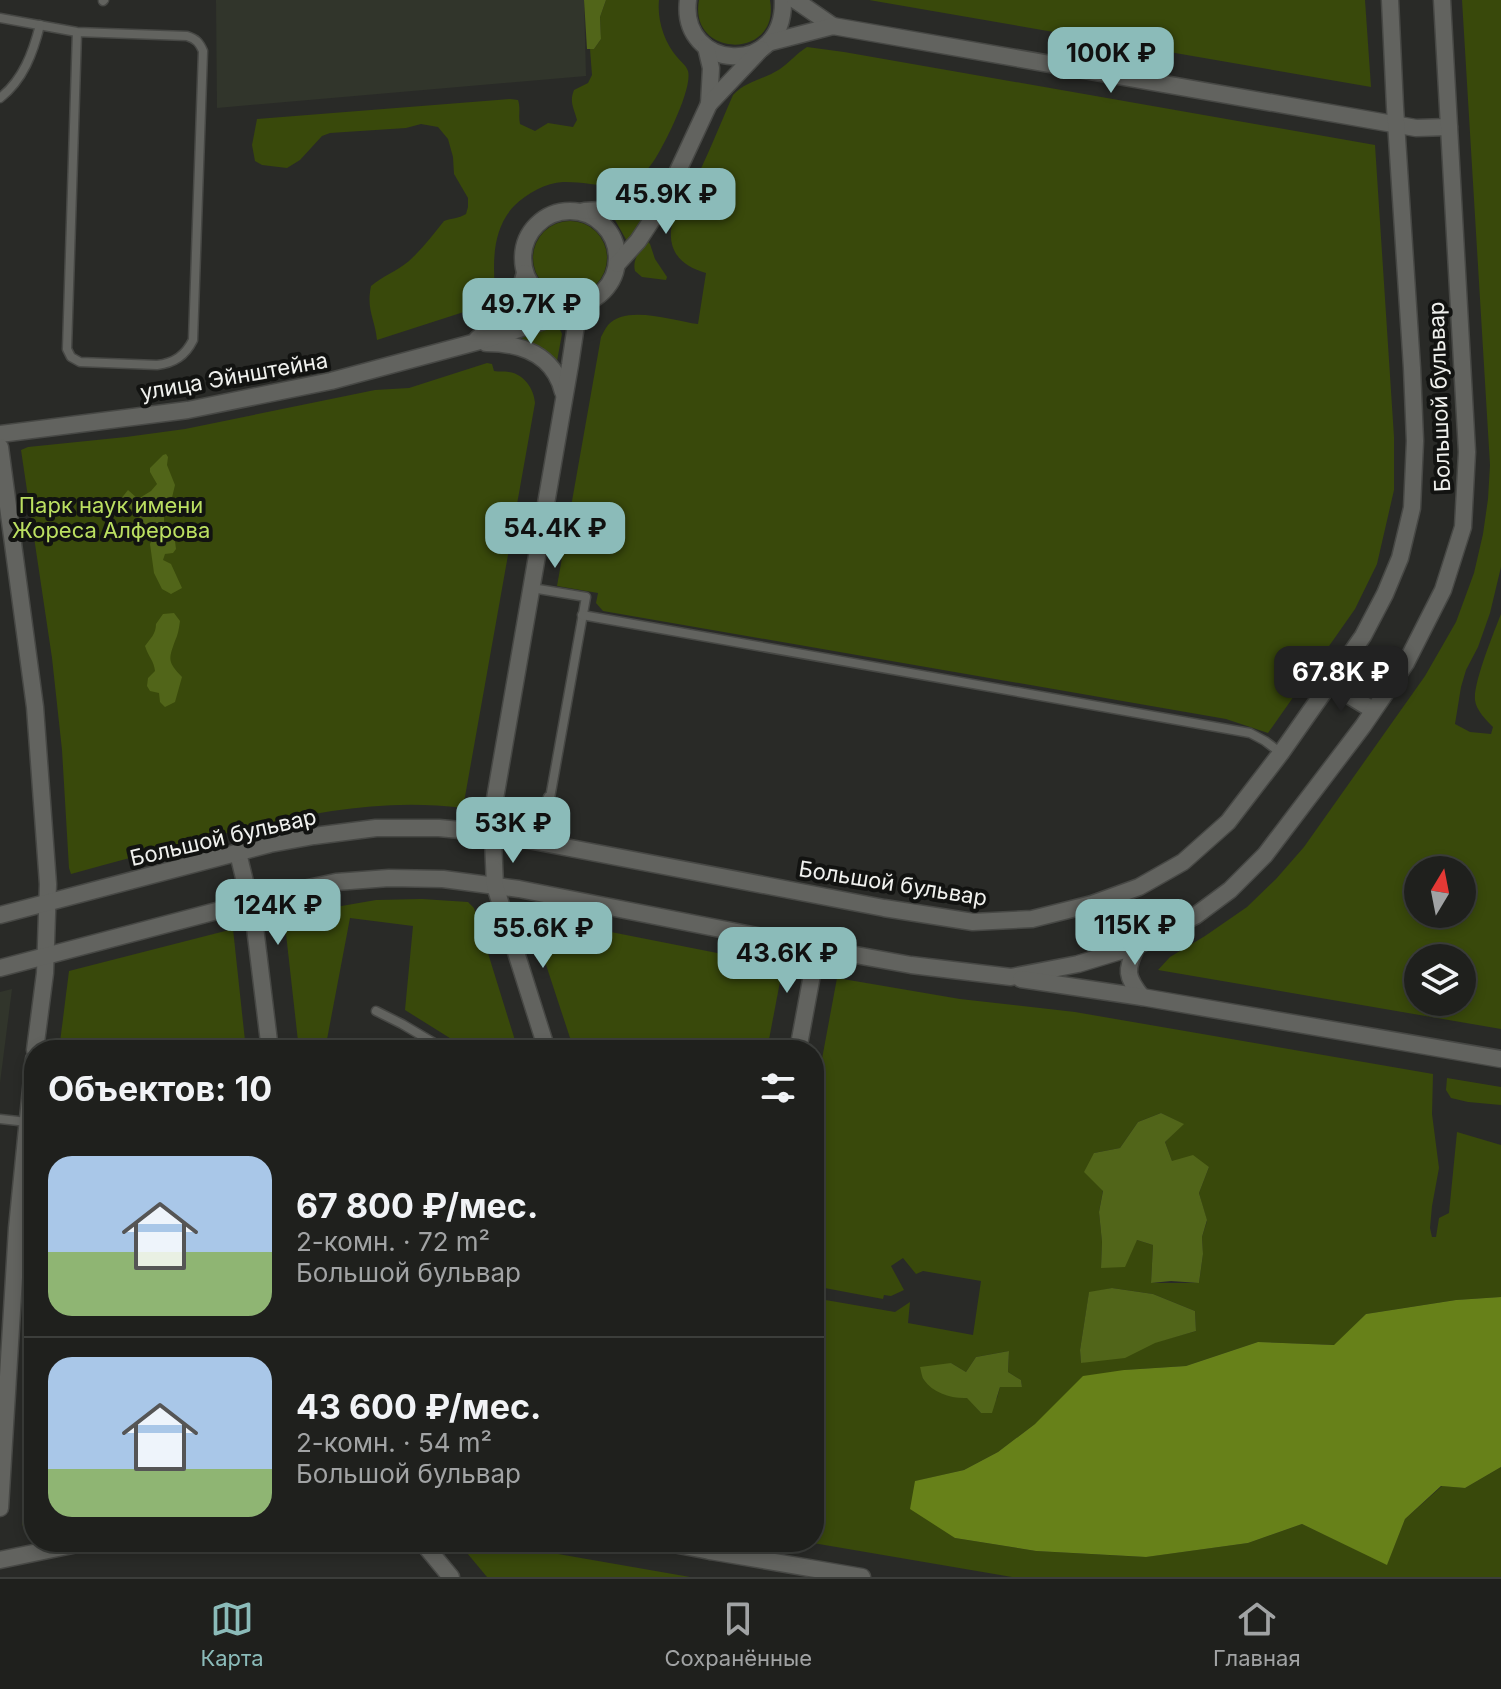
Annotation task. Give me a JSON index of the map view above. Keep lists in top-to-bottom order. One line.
{"streets":{"street":["улица Эйнштейна","Большой бульвар"]},"parks":["Парк наук имени Жореса Алферова"],"north":"top","page":{"price":["100K ₽","45.9K ₽","49.7K ₽","54.4K ₽","67.8K ₽","53K ₽","124K ₽","115K ₽","55.6K ₽","43.6K ₽"],"heading":"Объектов: 10","list":[{"name":"67 800 ₽/мес.","note":"2-комн. · 72 m² · Большой бульвар"},{"name":"43 600 ₽/мес.","note":"2-комн. · 54 m² · Большой бульвар"}],"tabs":["Карта","Сохранённые","Главная"]}}
